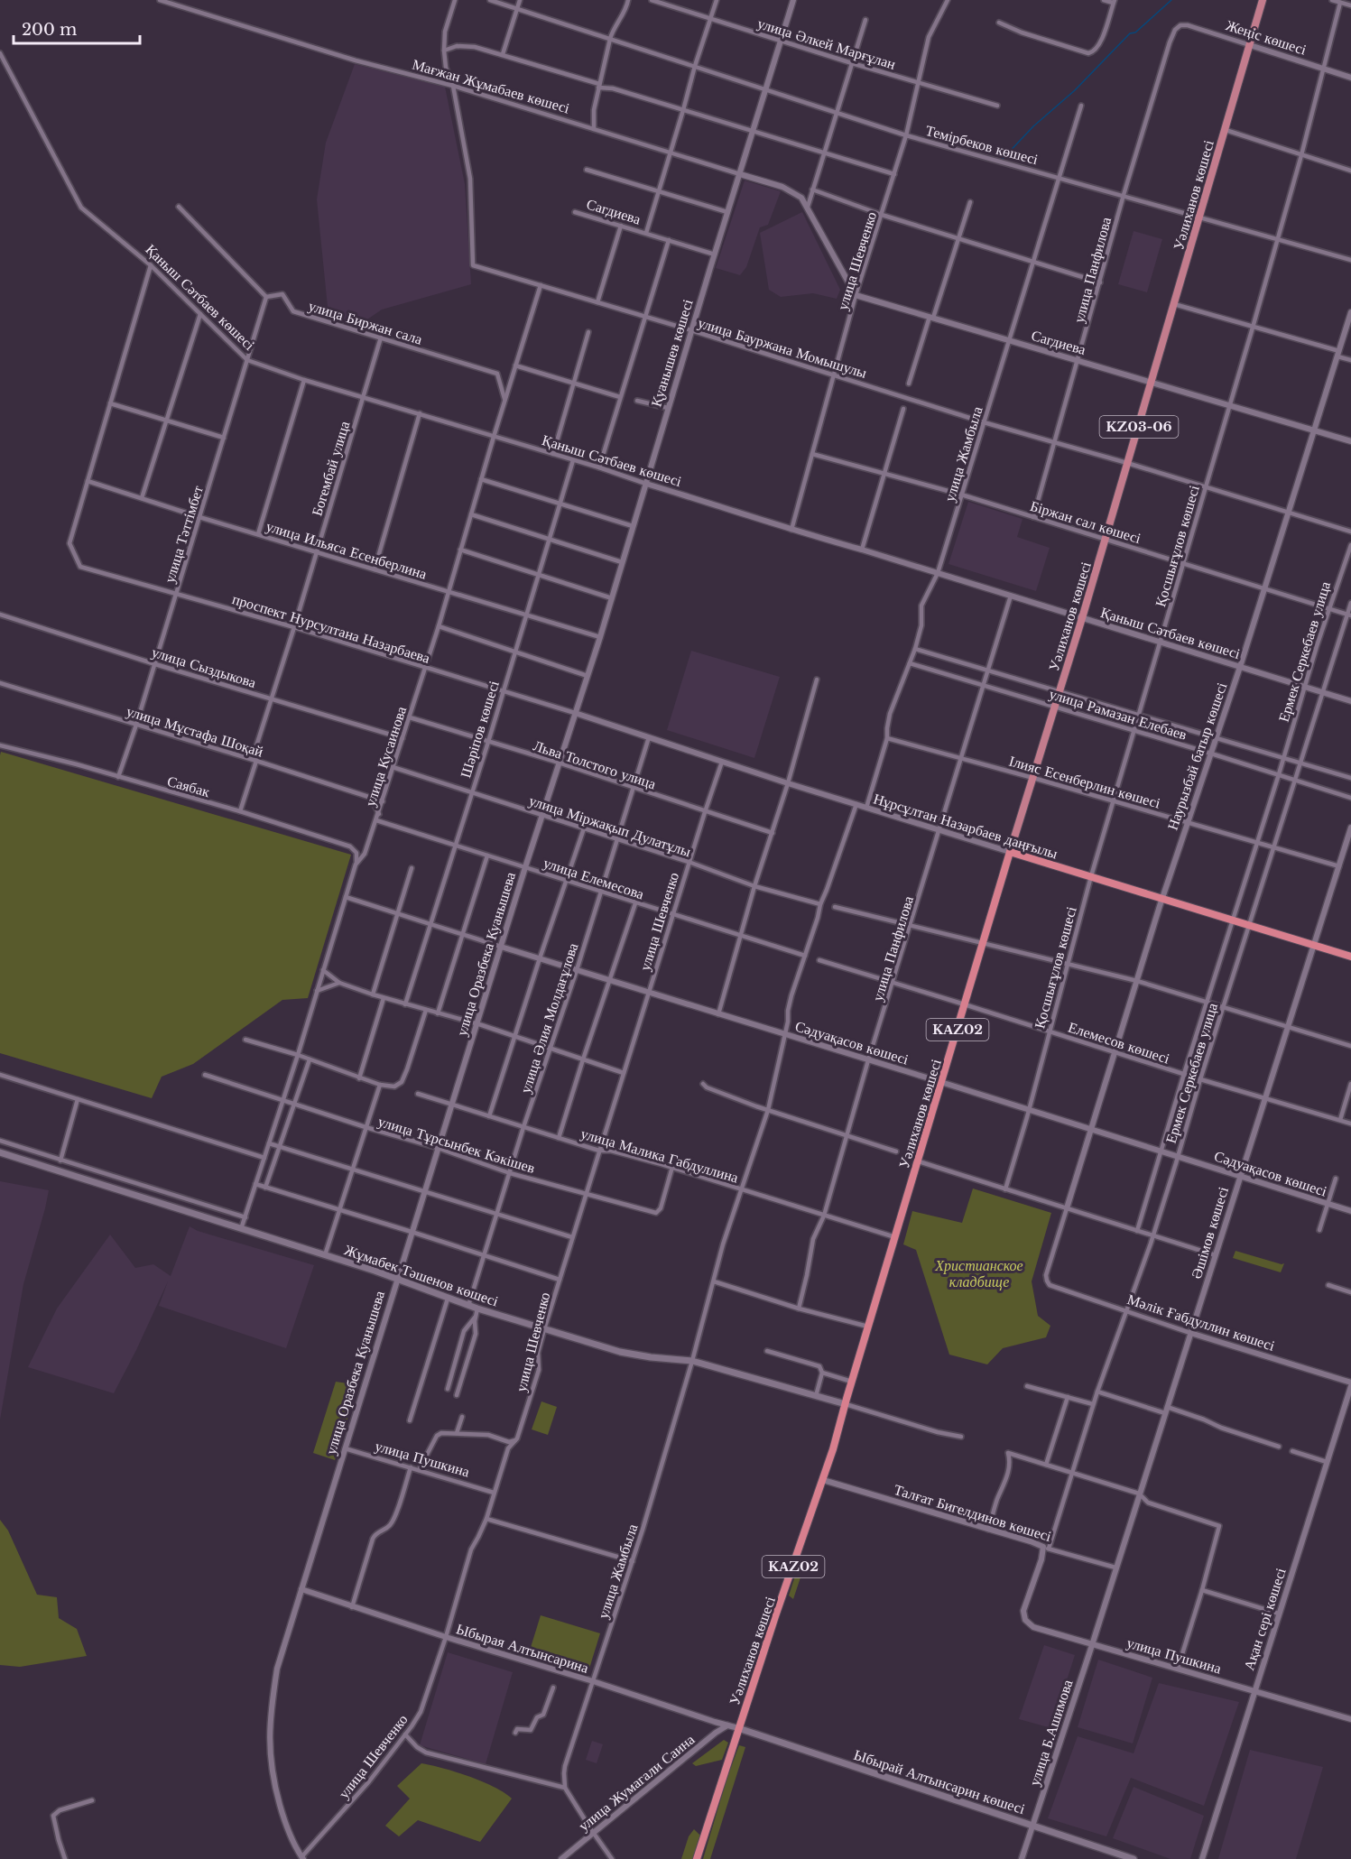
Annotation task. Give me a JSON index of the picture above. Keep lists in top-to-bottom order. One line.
{"streets":{"highway":["Уәлиханов көшесі","Нұрсұлтан Назарбаев даңғылы","KАZ02"],"main road":["KZ03-06","Жұмабек Тәшенов көшесі","Ыбырай Алтынсарин көшесі"],"street":["Жеңіс көшесі","улица Әлкей Марғұлан","Мағжан Жұмабаев көшесі","Темірбеков көшесі","Сагдиева","улица Шевченко","улица Панфилова","Қаныш Сәтбаев көшесі","улица Биржан сала","улица Бауржана Момышулы","Қуанышев көшесі","улица Жамбыла","Богембай улица","Біржан сал көшесі","улица Тәттімбет","Қосшығұлов көшесі","улица Ильяса Есенберлина","проспект Нурсултана Назарбаева","Ермек Серкебаев улица","улица Сыздыкова","улица Рамазан Елебаев","Шәріпов көшесі","улица Мұстафа Шоқай","улица Кусаинова","Наурызбай батыр көшесі","Льва Толстого улица","Ілияс Есенберлин көшесі","Саябак","улица Міржақып Дулатұлы","улица Елемесова","улица Оразбека Куанышева","улица Әлия Молдағұлова","Сәдуақасов көшесі","Елемесов көшесі","улица Тұрсынбек Кәкішев","улица Малика Габдуллина","Әшімов көшесі","Мәлік Ғабдуллин көшесі","улица Пушкина","Талғат Бигелдинов көшесі","Ақан сері көшесі","Ыбырая Алтынсарина","улица Б.Ашимова","улица Жумагали Саина"]},"crossings":[["Жеңіс көшесі","Уәлиханов көшесі"],["Жеңіс көшесі","улица Панфилова"],["Жеңіс көшесі","Қосшығұлов көшесі"],["улица Әлкей Марғұлан","улица Шевченко"],["улица Әлкей Марғұлан","Қуанышев көшесі"],["Мағжан Жұмабаев көшесі","улица Бауржана Момышулы"],["Мағжан Жұмабаев көшесі","Қуанышев көшесі"],["Темірбеков көшесі","Уәлиханов көшесі"],["Темірбеков көшесі","улица Шевченко"],["Темірбеков көшесі","улица Панфилова"],["Темірбеков көшесі","Қуанышев көшесі"],["Темірбеков көшесі","улица Жамбыла"],["Темірбеков көшесі","Қосшығұлов көшесі"],["Уәлиханов көшесі","Сагдиева"],["Уәлиханов көшесі","Қаныш Сәтбаев көшесі"],["Уәлиханов көшесі","улица Бауржана Момышулы"],["Уәлиханов көшесі","Біржан сал көшесі"],["Уәлиханов көшесі","улица Рамазан Елебаев"],["Уәлиханов көшесі","Ілияс Есенберлин көшесі"],["Уәлиханов көшесі","Нұрсұлтан Назарбаев даңғылы"],["Уәлиханов көшесі","KАZ02"],["Уәлиханов көшесі","Сәдуақасов көшесі"],["Уәлиханов көшесі","Елемесов көшесі"],["Уәлиханов көшесі","улица Малика Габдуллина"],["Уәлиханов көшесі","Жұмабек Тәшенов көшесі"],["Уәлиханов көшесі","Талғат Бигелдинов көшесі"],["Уәлиханов көшесі","Ыбырая Алтынсарина"],["Уәлиханов көшесі","Ыбырай Алтынсарин көшесі"],["Сагдиева","улица Шевченко"],["Сагдиева","улица Панфилова"],["Сагдиева","Қуанышев көшесі"],["Сагдиева","улица Жамбыла"],["Сагдиева","Қосшығұлов көшесі"],["Сагдиева","Наурызбай батыр көшесі"],["улица Шевченко","Қаныш Сәтбаев көшесі"],["улица Шевченко","улица Бауржана Момышулы"],["улица Шевченко","Біржан сал көшесі"],["улица Шевченко","Льва Толстого улица"],["улица Шевченко","улица Міржақып Дулатұлы"],["улица Шевченко","Нұрсұлтан Назарбаев даңғылы"],["улица Шевченко","улица Елемесова"],["улица Шевченко","улица Оразбека Куанышева"],["улица Шевченко","Сәдуақасов көшесі"],["улица Шевченко","улица Тұрсынбек Кәкішев"],["улица Шевченко","улица Малика Габдуллина"],["улица Шевченко","Жұмабек Тәшенов көшесі"],["улица Шевченко","улица Пушкина"],["улица Шевченко","Ыбырая Алтынсарина"],["улица Панфилова","Қаныш Сәтбаев көшесі"],["улица Панфилова","улица Бауржана Момышулы"],["улица Панфилова","Біржан сал көшесі"],["улица Панфилова","улица Рамазан Елебаев"],["улица Панфилова","Ілияс Есенберлин көшесі"],["улица Панфилова","Нұрсұлтан Назарбаев даңғылы"],["улица Панфилова","Сәдуақасов көшесі"],["улица Панфилова","Елемесов көшесі"],["улица Панфилова","улица Малика Габдуллина"],["Қаныш Сәтбаев көшесі","Қуанышев көшесі"],["Қаныш Сәтбаев көшесі","улица Жамбыла"],["Қаныш Сәтбаев көшесі","Богембай улица"],["Қаныш Сәтбаев көшесі","улица Тәттімбет"],["Қаныш Сәтбаев көшесі","Қосшығұлов көшесі"],["Қаныш Сәтбаев көшесі","Ермек Серкебаев улица"],["Қаныш Сәтбаев көшесі","Шәріпов көшесі"],["Қаныш Сәтбаев көшесі","улица Кусаинова"],["Қаныш Сәтбаев көшесі","Наурызбай батыр көшесі"],["улица Биржан сала","Богембай улица"],["улица Биржан сала","улица Тәттімбет"],["улица Биржан сала","улица Кусаинова"],["улица Бауржана Момышулы","Қуанышев көшесі"],["улица Бауржана Момышулы","улица Жамбыла"],["улица Бауржана Момышулы","Қосшығұлов көшесі"],["улица Бауржана Момышулы","улица Кусаинова"],["улица Бауржана Момышулы","Наурызбай батыр көшесі"],["Қуанышев көшесі","улица Ильяса Есенберлина"],["Қуанышев көшесі","проспект Нурсултана Назарбаева"],["Қуанышев көшесі","Нұрсұлтан Назарбаев даңғылы"],["Қуанышев көшесі","улица Оразбека Куанышева"],["улица Жамбыла","Біржан сал көшесі"],["улица Жамбыла","улица Рамазан Елебаев"],["улица Жамбыла","Ілияс Есенберлин көшесі"],["улица Жамбыла","Нұрсұлтан Назарбаев даңғылы"],["улица Жамбыла","Сәдуақасов көшесі"],["улица Жамбыла","улица Малика Габдуллина"],["улица Жамбыла","Жұмабек Тәшенов көшесі"],["улица Жамбыла","Ыбырая Алтынсарина"],["Богембай улица","улица Ильяса Есенберлина"],["Богембай улица","проспект Нурсултана Назарбаева"],["Богембай улица","улица Сыздыкова"],["Богембай улица","улица Мұстафа Шоқай"],["Богембай улица","Саябак"],["Біржан сал көшесі","Қосшығұлов көшесі"],["Біржан сал көшесі","Ермек Серкебаев улица"],["Біржан сал көшесі","Наурызбай батыр көшесі"],["улица Тәттімбет","улица Ильяса Есенберлина"],["улица Тәттімбет","проспект Нурсултана Назарбаева"],["улица Тәттімбет","улица Сыздыкова"],["улица Тәттімбет","улица Мұстафа Шоқай"],["улица Тәттімбет","Саябак"],["Қосшығұлов көшесі","улица Рамазан Елебаев"],["Қосшығұлов көшесі","Ілияс Есенберлин көшесі"],["Қосшығұлов көшесі","Нұрсұлтан Назарбаев даңғылы"],["Қосшығұлов көшесі","Сәдуақасов көшесі"],["Қосшығұлов көшесі","Елемесов көшесі"],["улица Ильяса Есенберлина","проспект Нурсултана Назарбаева"],["улица Ильяса Есенберлина","Шәріпов көшесі"],["улица Ильяса Есенберлина","улица Кусаинова"],["проспект Нурсултана Назарбаева","Шәріпов көшесі"],["проспект Нурсултана Назарбаева","улица Кусаинова"],["проспект Нурсултана Назарбаева","Нұрсұлтан Назарбаев даңғылы"],["проспект Нурсултана Назарбаева","улица Оразбека Куанышева"],["Ермек Серкебаев улица","улица Рамазан Елебаев"],["Ермек Серкебаев улица","Ілияс Есенберлин көшесі"],["Ермек Серкебаев улица","Нұрсұлтан Назарбаев даңғылы"],["Ермек Серкебаев улица","Сәдуақасов көшесі"],["Ермек Серкебаев улица","Елемесов көшесі"],["Ермек Серкебаев улица","Мәлік Ғабдуллин көшесі"],["Ермек Серкебаев улица","улица Пушкина"],["Ермек Серкебаев улица","Талғат Бигелдинов көшесі"],["улица Сыздыкова","улица Кусаинова"],["улица Рамазан Елебаев","Наурызбай батыр көшесі"],["Шәріпов көшесі","Льва Толстого улица"],["Шәріпов көшесі","улица Міржақып Дулатұлы"],["Шәріпов көшесі","улица Елемесова"],["улица Мұстафа Шоқай","улица Кусаинова"],["улица Кусаинова","Льва Толстого улица"],["улица Кусаинова","Саябак"],["улица Кусаинова","улица Міржақып Дулатұлы"],["улица Кусаинова","улица Елемесова"],["улица Кусаинова","улица Тұрсынбек Кәкішев"],["улица Кусаинова","Жұмабек Тәшенов көшесі"],["Наурызбай батыр көшесі","Ілияс Есенберлин көшесі"],["Наурызбай батыр көшесі","Нұрсұлтан Назарбаев даңғылы"],["Наурызбай батыр көшесі","Сәдуақасов көшесі"],["Наурызбай батыр көшесі","Елемесов көшесі"],["Наурызбай батыр көшесі","Мәлік Ғабдуллин көшесі"],["Льва Толстого улица","улица Оразбека Куанышева"],["Льва Толстого улица","улица Әлия Молдағұлова"],["Ілияс Есенберлин көшесі","Әшімов көшесі"],["улица Міржақып Дулатұлы","улица Оразбека Куанышева"],["улица Міржақып Дулатұлы","улица Әлия Молдағұлова"],["Нұрсұлтан Назарбаев даңғылы","улица Оразбека Куанышева"],["Нұрсұлтан Назарбаев даңғылы","улица Әлия Молдағұлова"],["Нұрсұлтан Назарбаев даңғылы","Әшімов көшесі"],["улица Елемесова","улица Оразбека Куанышева"],["улица Елемесова","улица Әлия Молдағұлова"],["улица Оразбека Куанышева","Сәдуақасов көшесі"],["улица Оразбека Куанышева","улица Тұрсынбек Кәкішев"],["улица Оразбека Куанышева","улица Малика Габдуллина"],["улица Оразбека Куанышева","Жұмабек Тәшенов көшесі"],["улица Оразбека Куанышева","улица Пушкина"],["улица Оразбека Куанышева","Ыбырая Алтынсарина"],["улица Әлия Молдағұлова","Сәдуақасов көшесі"],["улица Әлия Молдағұлова","улица Тұрсынбек Кәкішев"],["улица Әлия Молдағұлова","улица Малика Габдуллина"],["улица Әлия Молдағұлова","Жұмабек Тәшенов көшесі"],["KАZ02","улица Малика Габдуллина"],["KАZ02","Жұмабек Тәшенов көшесі"],["Сәдуақасов көшесі","Әшімов көшесі"],["Елемесов көшесі","Әшімов көшесі"],["улица Тұрсынбек Кәкішев","улица Малика Габдуллина"],["Әшімов көшесі","Мәлік Ғабдуллин көшесі"],["Әшімов көшесі","улица Пушкина"],["Әшімов көшесі","Талғат Бигелдинов көшесі"],["Әшімов көшесі","улица Б.Ашимова"],["Мәлік Ғабдуллин көшесі","Ақан сері көшесі"],["улица Пушкина","Ақан сері көшесі"],["улица Пушкина","улица Б.Ашимова"],["Ыбырая Алтынсарина","Ыбырай Алтынсарин көшесі"],["Ыбырая Алтынсарина","улица Жумагали Саина"],["улица Б.Ашимова","Ыбырай Алтынсарин көшесі"]],"parks":["Христианское кладбище"],"scale_bar":"200 m"}
